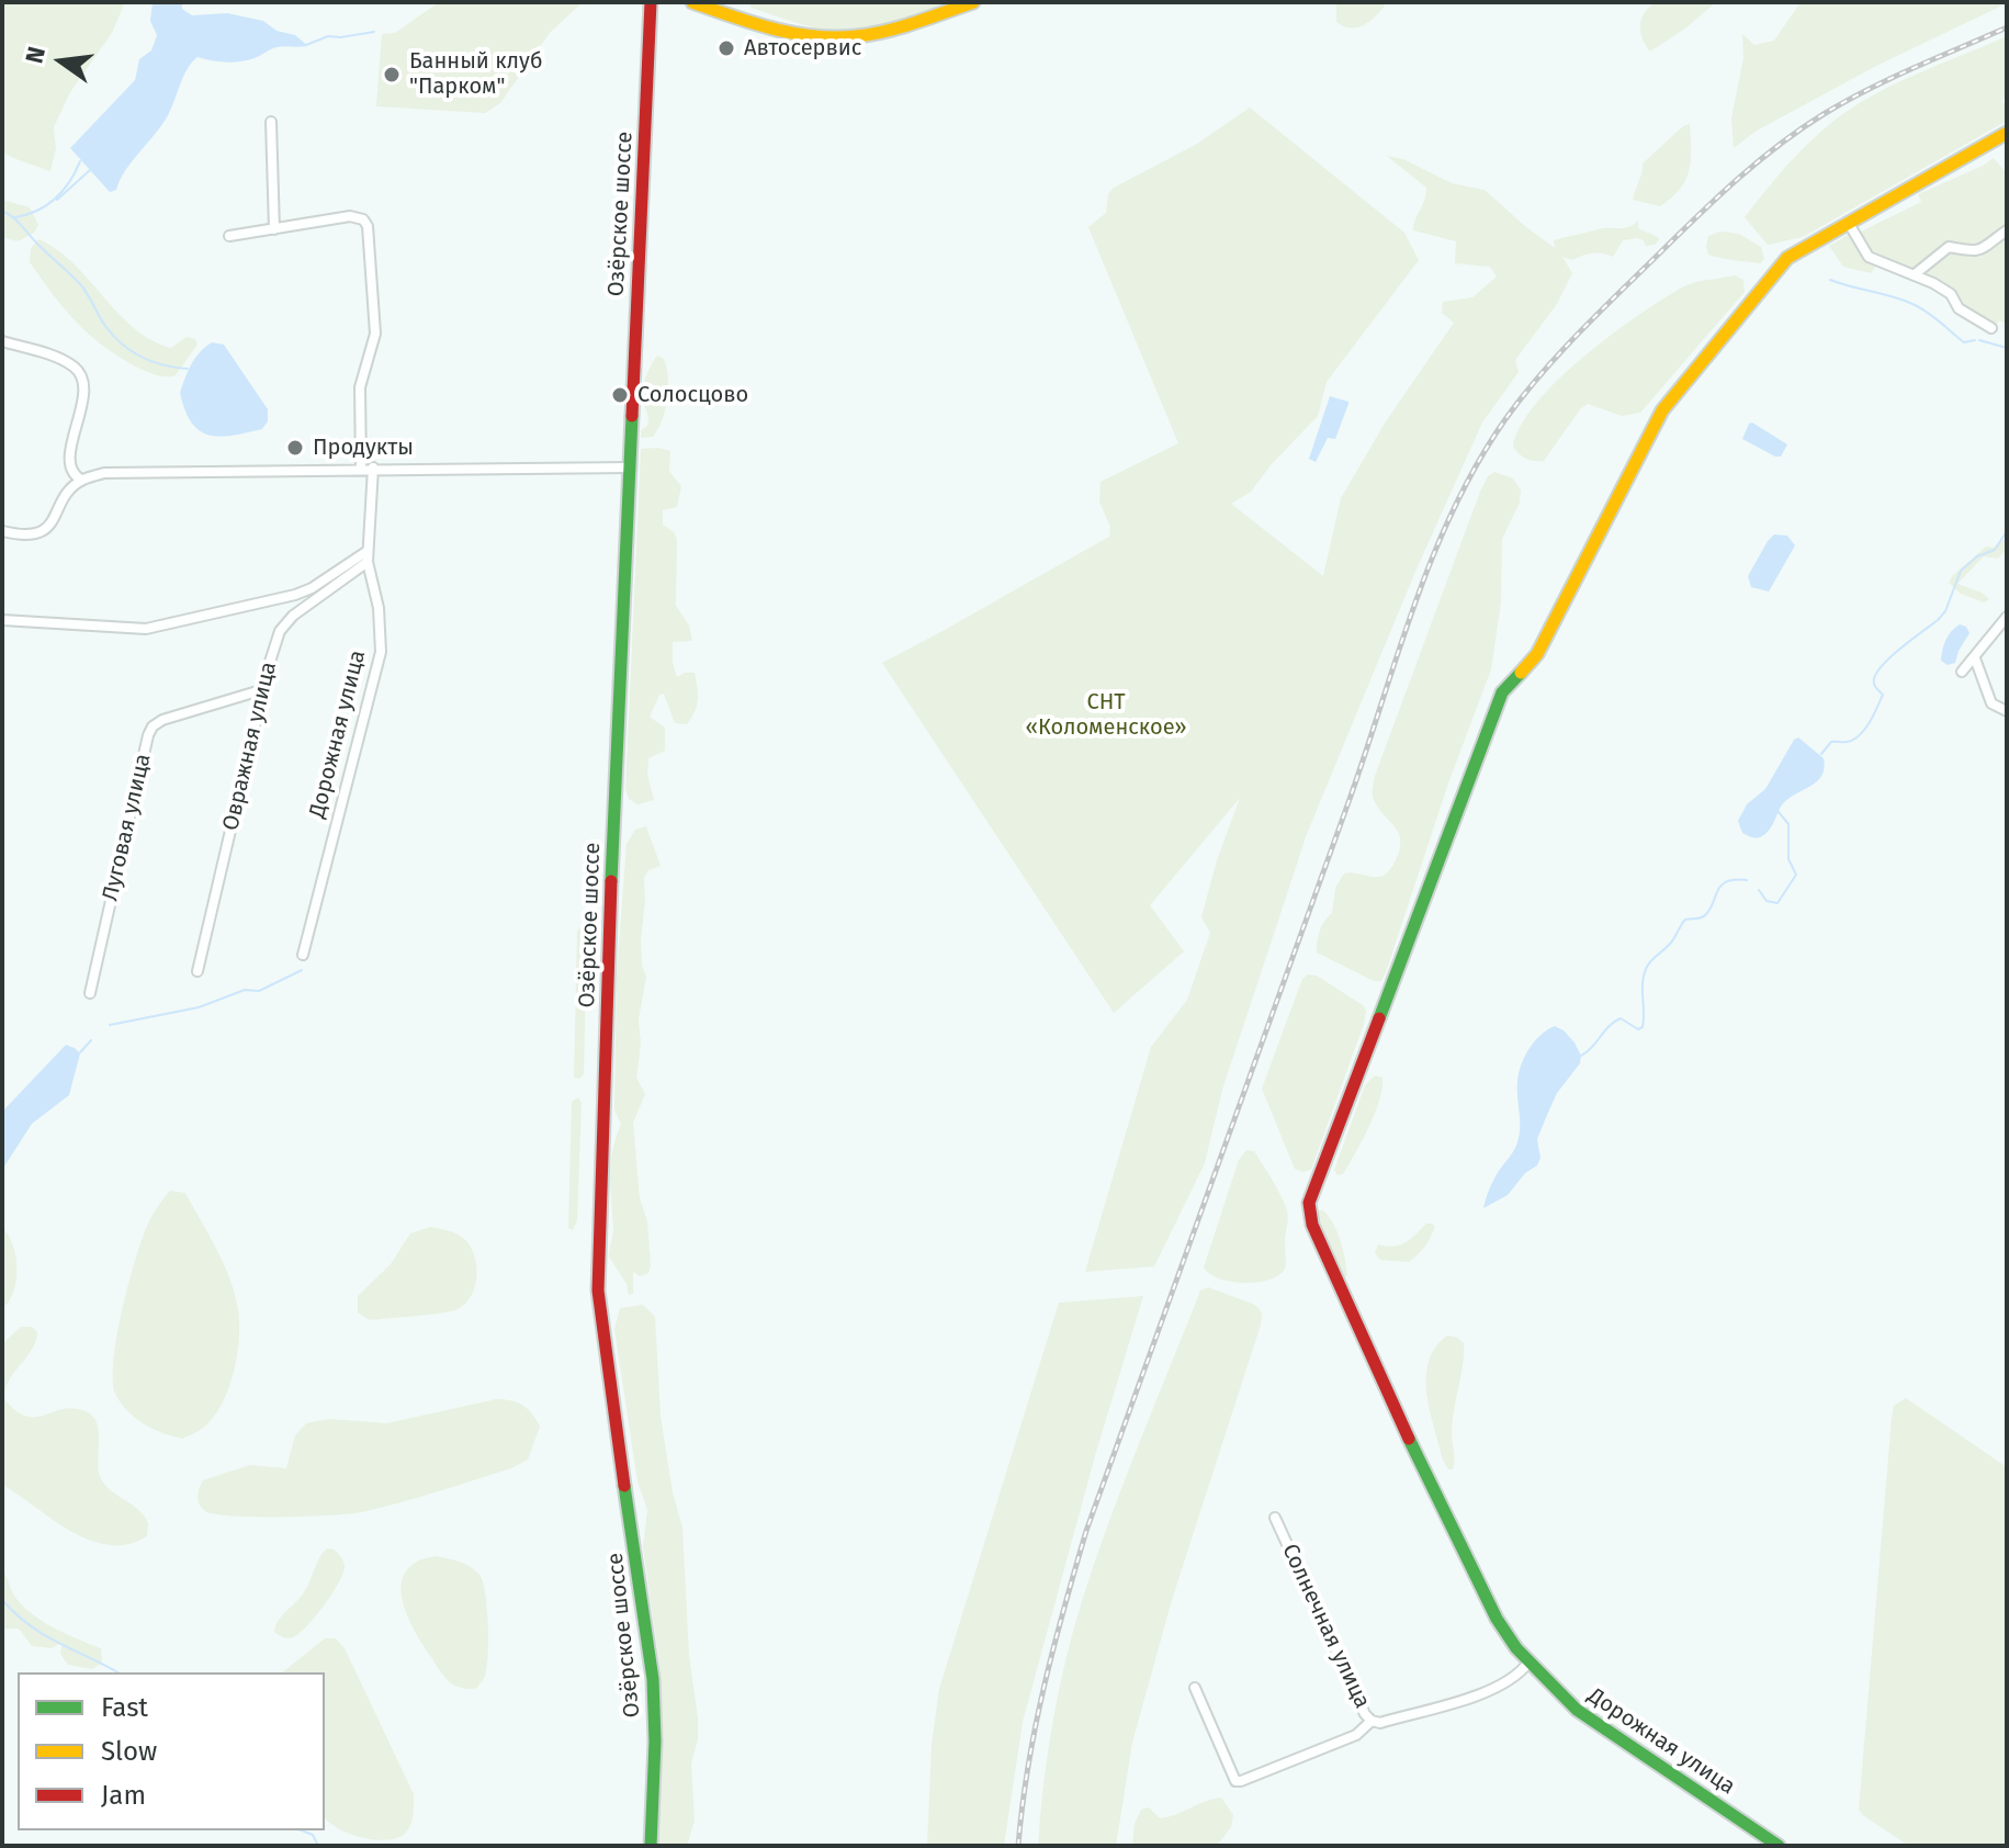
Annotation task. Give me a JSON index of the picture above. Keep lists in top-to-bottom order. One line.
{"streets":{"street":["Озёрское шоссе","Дорожная улица","Овражная улица","Луговая улица","Солнечная улица"]},"crossings":[["Дорожная улица","Овражная улица"],["Дорожная улица","Солнечная улица"],["Овражная улица","Луговая улица"]],"parks":["СНТ «Коломенское»"],"places":["Автосервис","Банный клуб \"Парком\"","Солосцово","Продукты"],"legend":["Fast","Slow","Jam"],"north":"left"}
